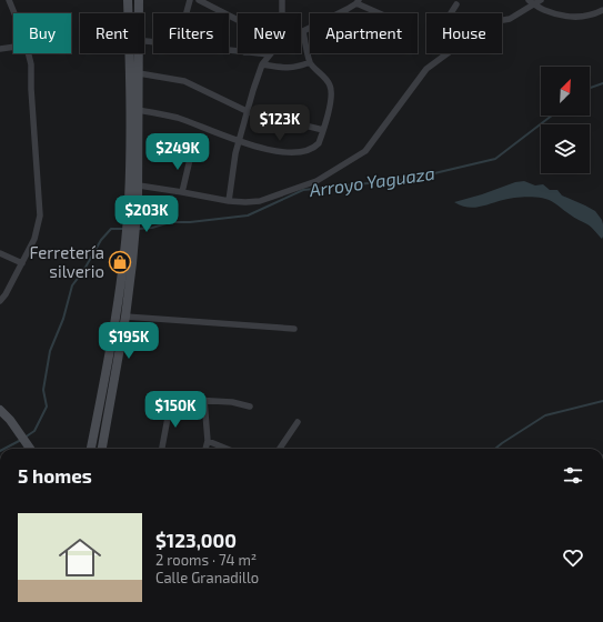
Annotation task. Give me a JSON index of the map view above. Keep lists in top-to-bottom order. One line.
{"water":["Arroyo Yaguaza"],"places":{"shop":["Ferretería silverio"]},"north":"top right","page":{"chip":["Buy","Rent","Filters","New","Apartment","House"],"price":["$123K","$249K","$203K","$195K","$150K"],"heading":"5 homes","list":[{"name":"$123,000","note":"2 rooms · 74 m² · Calle Granadillo"}]}}
